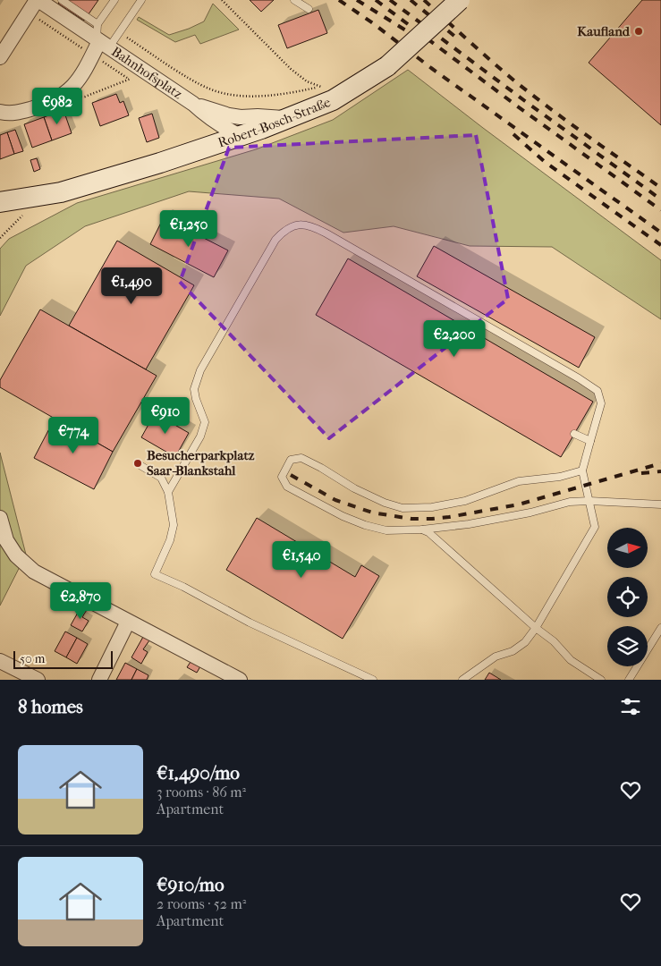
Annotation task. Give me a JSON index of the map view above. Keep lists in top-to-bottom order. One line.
{"streets":{"main road":["Robert-Bosch-Straße"],"street":["Bahnhofsplatz"]},"places":["Kaufland","Besucherparkplatz Saar-Blankstahl"],"scale_bar":"50 m","north":"right","page":{"price":["€982","€1,250","€1,490","€2,200","€910","€774","€1,540","€2,870"],"scale":"50 m","heading":"8 homes","list":[{"name":"€1,490/mo","note":"3 rooms · 86 m² · Apartment"},{"name":"€910/mo","note":"2 rooms · 52 m² · Apartment"}]}}
